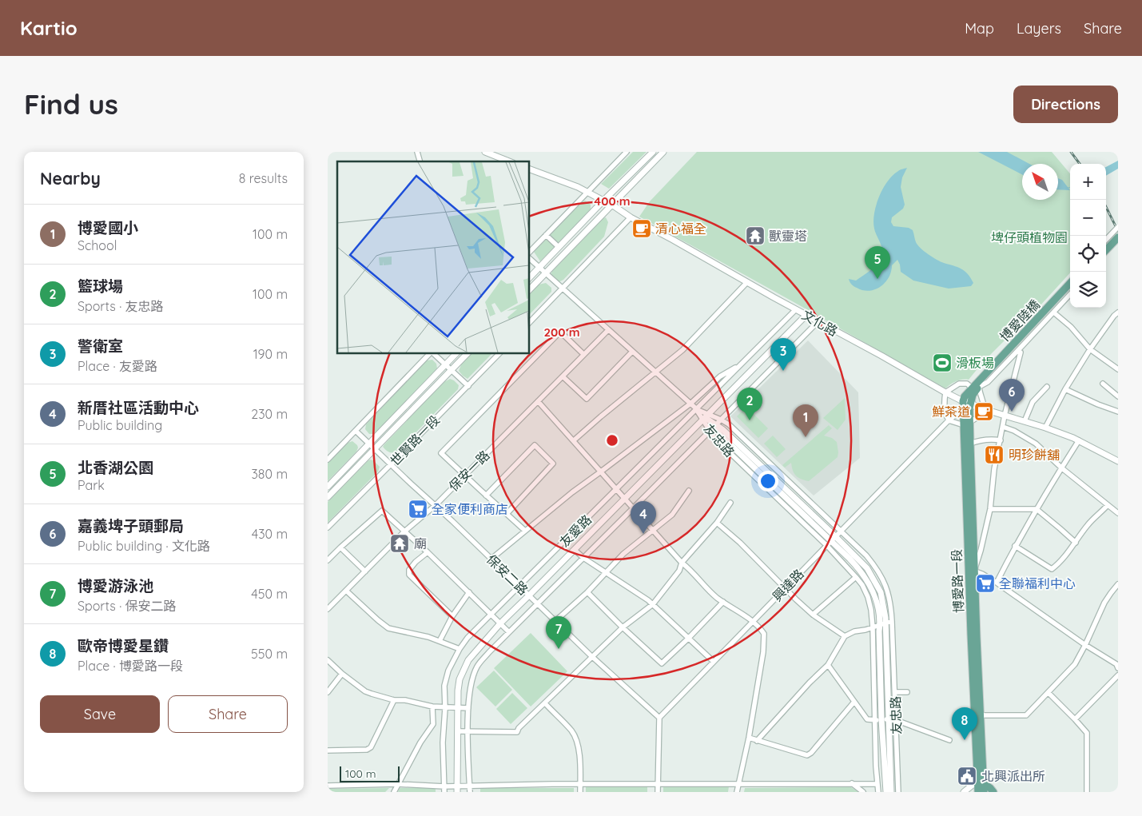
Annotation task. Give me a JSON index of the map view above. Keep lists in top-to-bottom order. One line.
{"streets":{"main road":["博愛陸橋","博愛路一段"],"street":["文化路","世賢路一段","友忠路","保安一路","友愛路","保安二路","興達路"]},"crossings":[["博愛陸橋","博愛路一段"],["文化路","友愛路"],["文化路","博愛路一段"],["文化路","興達路"],["世賢路一段","保安二路"],["友忠路","友愛路"],["友忠路","興達路"],["保安一路","保安二路"],["友愛路","保安二路"],["保安二路","興達路"],["博愛路一段","興達路"]],"parks":["埤仔頭植物園"],"places":{"cafe":["清心福全","鮮茶道"],"temple":["獸靈塔","廟"],"sports":["滑板場"],"restaurant":["明珍餅舖"],"supermarket":["全家便利商店","全聯福利中心"],"public building":["北興派出所"]},"scale_bar":"100 m","north":"top left","page":{"header":"Kartio","nav":["Map","Layers","Share"],"buttons":["Directions",["Save","Share"]],"title":"Find us","heading":["Nearby","8 results"],"map_buttons":["+","−"],"list":[{"mark":"1","name":"博愛國小","note":"School","value":"100 m"},{"mark":"2","name":"籃球場","note":"Sports · 友忠路","value":"100 m"},{"mark":"3","name":"警衛室","note":"Place · 友愛路","value":"190 m"},{"mark":"4","name":"新厝社區活動中心","note":"Public building","value":"230 m"},{"mark":"5","name":"北香湖公園","note":"Park","value":"380 m"},{"mark":"6","name":"嘉義埤子頭郵局","note":"Public building · 文化路","value":"430 m"},{"mark":"7","name":"博愛游泳池","note":"Sports · 保安二路","value":"450 m"},{"mark":"8","name":"歐帝博愛星鑽","note":"Place · 博愛路一段","value":"550 m"}],"pins":["5","3","6","2","1","4","7","8"],"scale":"100 m"},"rings":["400 m","200 m"]}
